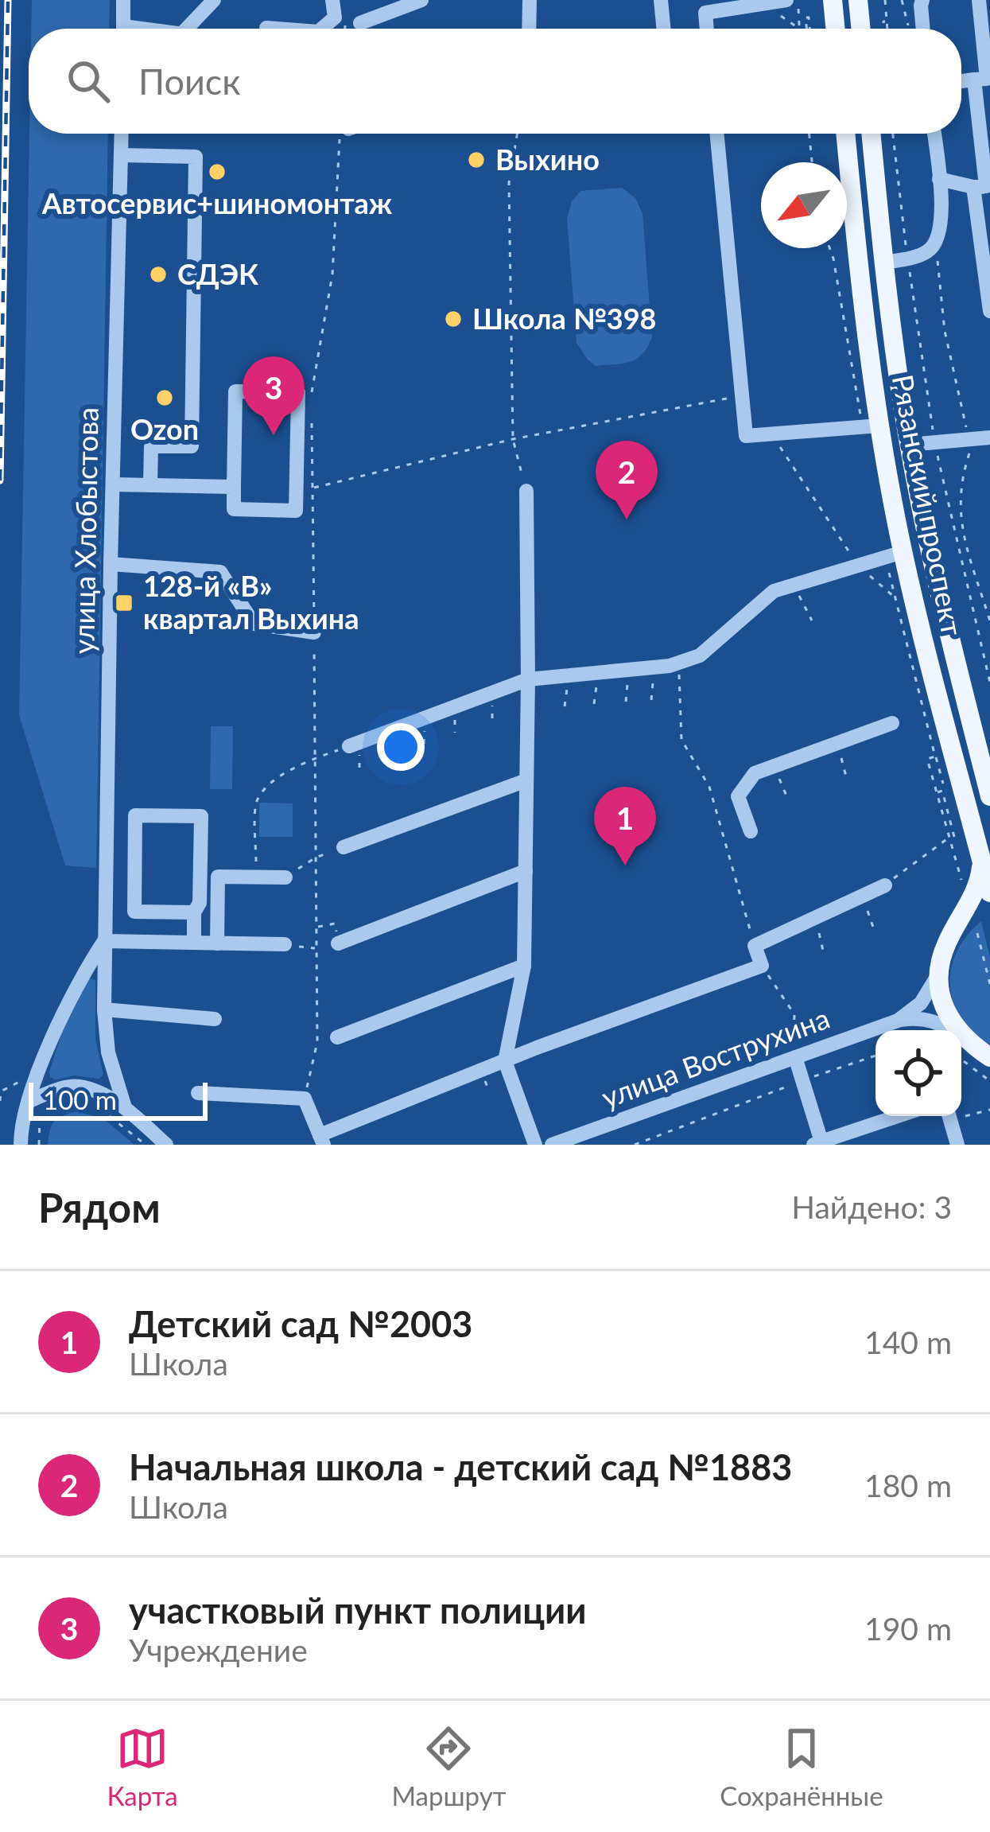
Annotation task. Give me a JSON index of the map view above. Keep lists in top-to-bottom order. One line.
{"streets":{"main road":["Рязанский проспект"],"street":["улица Хлобыстова","улица Вострухина"]},"places":{"other":["Выхино","Автосервис+шиномонтаж","СДЭК","Школа №398","Ozon"],"transit":["128-й «В» квартал Выхина"]},"scale_bar":"100 m","north":"bottom left","page":{"search":"Поиск","pins":["3","2","1"],"scale":"100 m","heading":["Рядом","Найдено: 3"],"list":[{"mark":"1","name":"Детский сад №2003","note":"Школа","value":"140 m"},{"mark":"2","name":"Начальная школа - детский сад №1883","note":"Школа","value":"180 m"},{"mark":"3","name":"участковый пункт полиции","note":"Учреждение","value":"190 m"}],"nav":["Карта","Маршрут","Сохранённые"]}}
